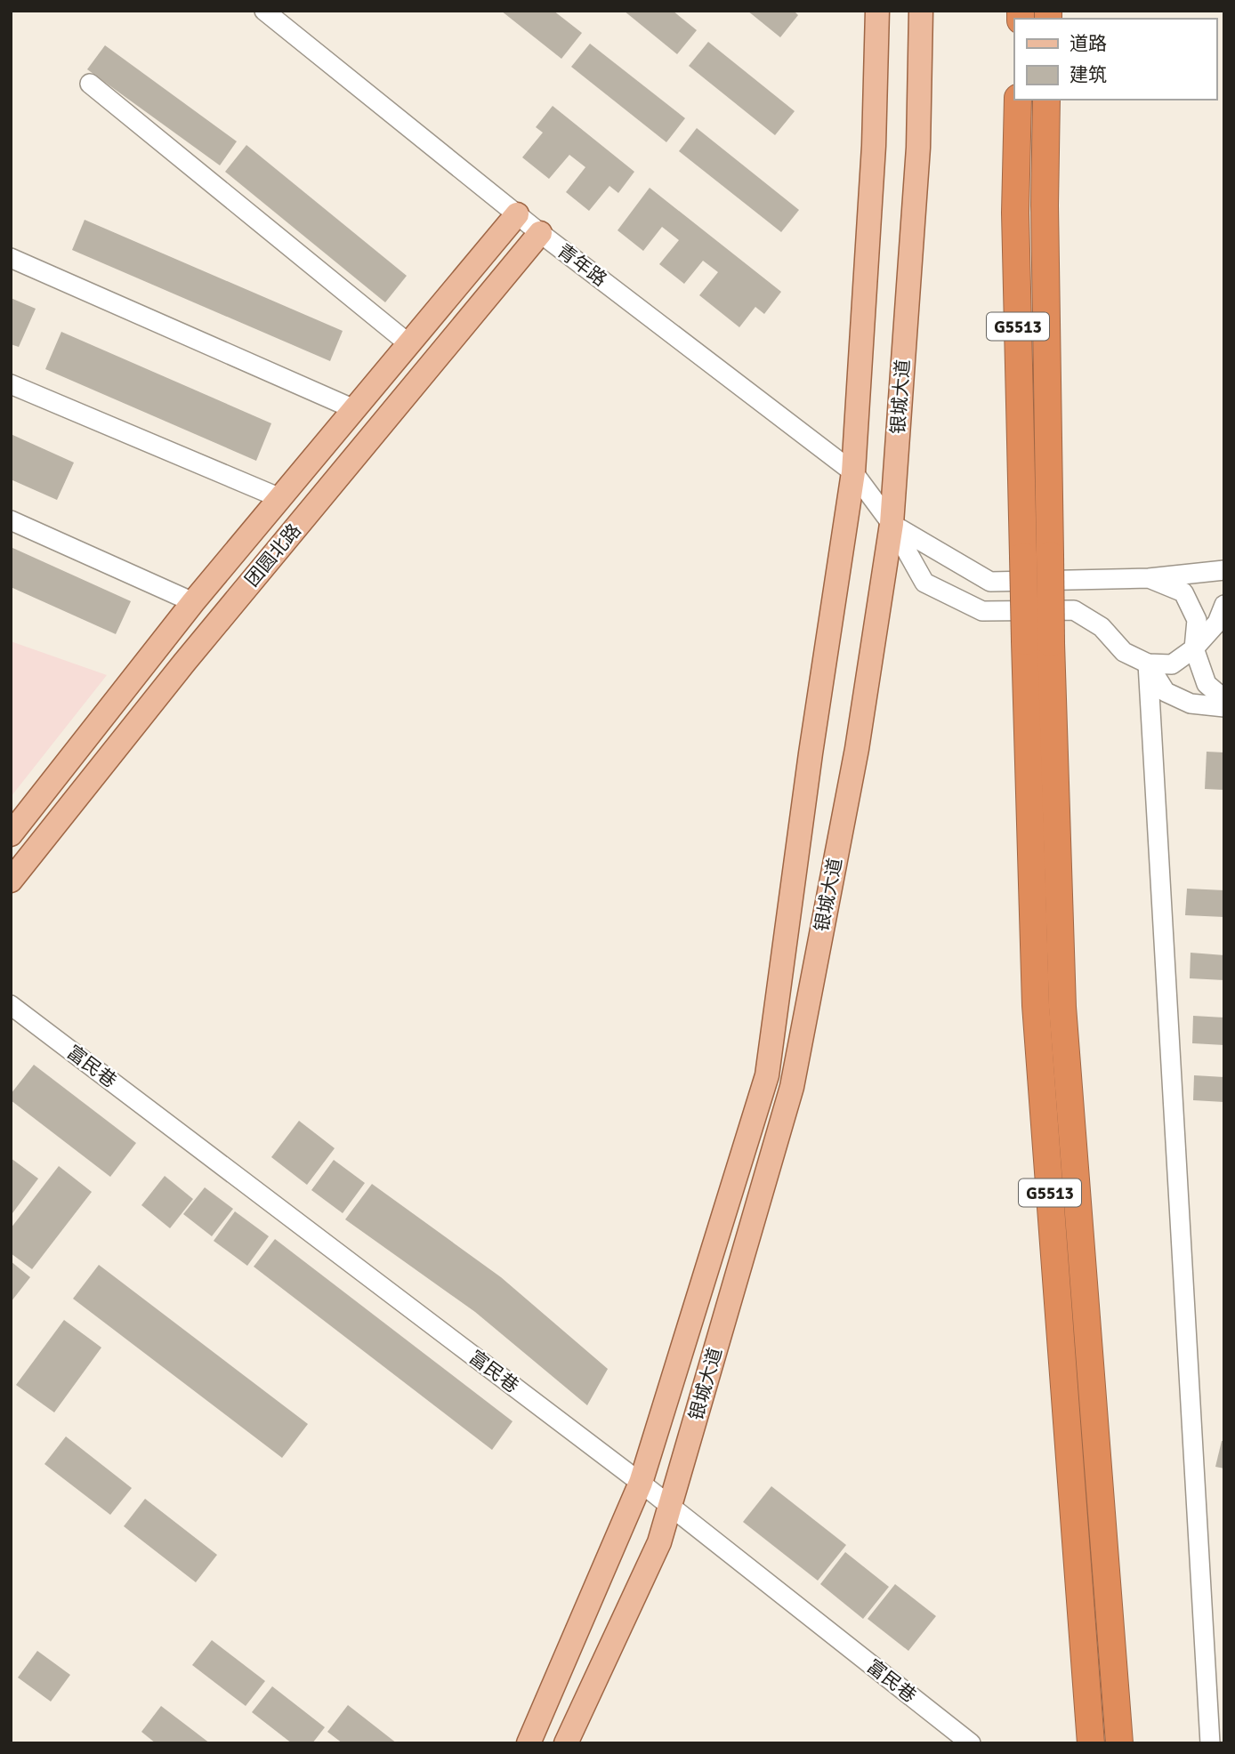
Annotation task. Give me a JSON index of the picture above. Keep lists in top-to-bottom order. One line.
{"streets":{"highway":["G5513"],"main road":["银城大道","团圆北路"],"street":["青年路","富民巷"]},"crossings":[["青年路","银城大道"],["青年路","团圆北路"],["银城大道","富民巷"]],"legend":["道路","建筑"]}
